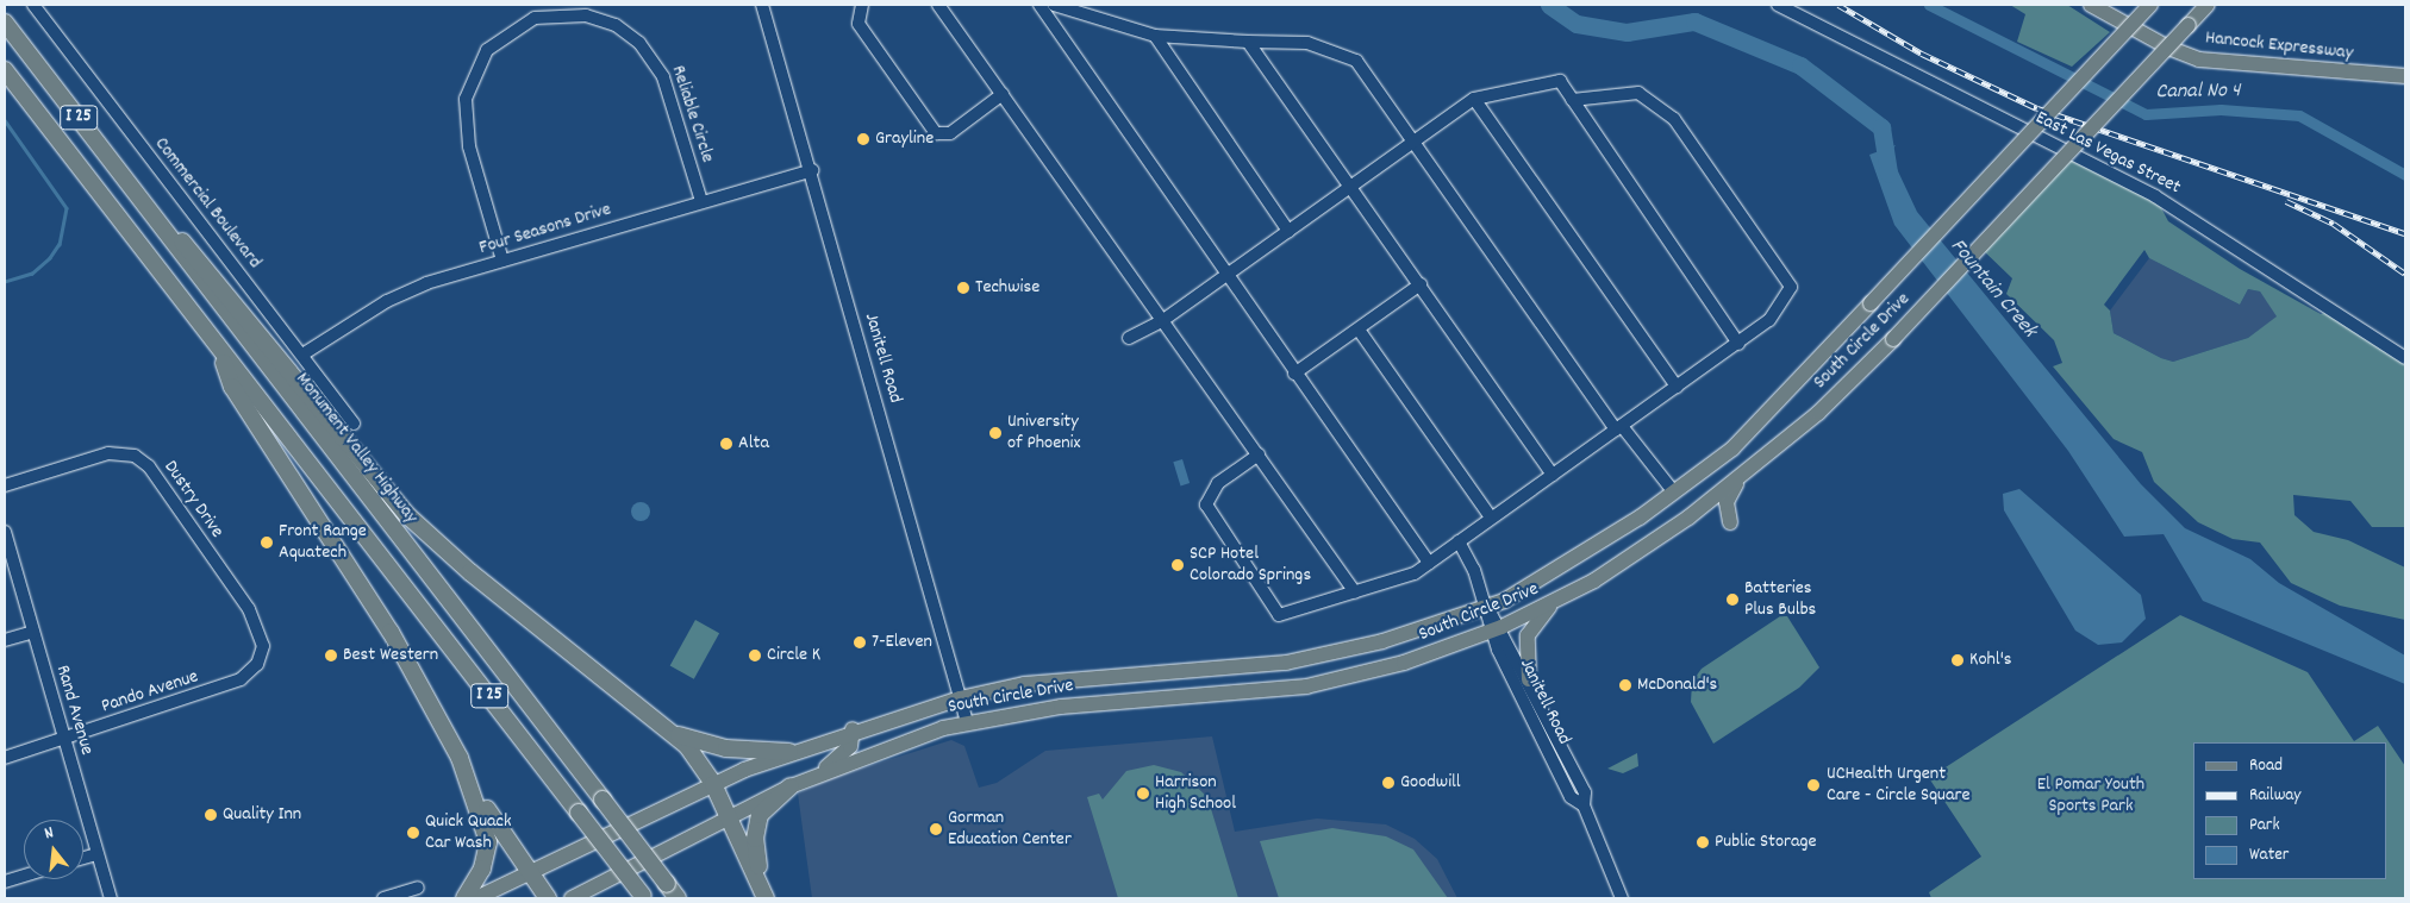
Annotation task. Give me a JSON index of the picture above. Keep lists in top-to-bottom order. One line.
{"streets":{"highway":["I 25","Monument Valley Highway"],"main road":["Hancock Expressway","South Circle Drive"],"street":["Reliable Circle","East Las Vegas Street","Commercial Boulevard","Four Seasons Drive","Janitell Road","Dustry Drive","Pando Avenue","Rand Avenue"]},"crossings":[["Reliable Circle","Four Seasons Drive"],["Commercial Boulevard","Four Seasons Drive"],["Four Seasons Drive","Janitell Road"],["South Circle Drive","Janitell Road"],["Dustry Drive","Pando Avenue"],["Pando Avenue","Rand Avenue"]],"water":["Canal No 4","Fountain Creek"],"parks":["El Pomar Youth Sports Park"],"places":["Grayline","Techwise","University of Phoenix","Alta","Front Range Aquatech","SCP Hotel Colorado Springs","Batteries Plus Bulbs","7-Eleven","Best Western","Circle K","Kohl's","McDonald's","Goodwill","UCHealth Urgent Care - Circle Square","Harrison High School","Quality Inn","Gorman Education Center","Quick Quack Car Wash","Public Storage"],"legend":["Road","Railway","Park","Water"],"north":"top"}
